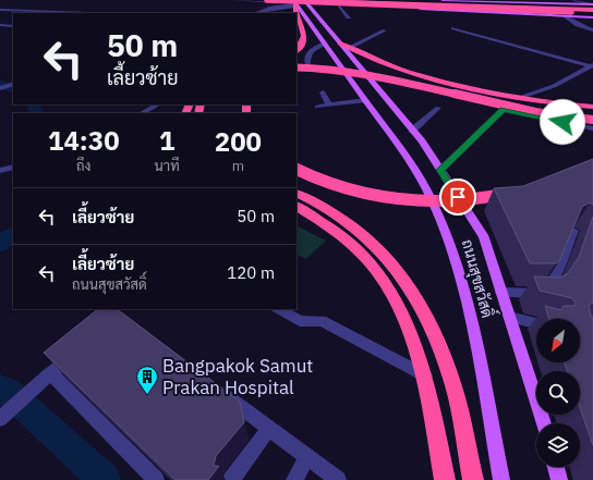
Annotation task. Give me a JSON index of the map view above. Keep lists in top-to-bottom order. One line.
{"streets":{"main road":["ถนนสุขสวัสดิ์"]},"places":{"building":["Bangpakok Samut Prakan Hospital"]},"north":"bottom left","page":{"turn":["50 m","เลี้ยวซ้าย"],"eta":["14:30","ถึง","1","นาที","200","m"],"list":[{"name":"เลี้ยวซ้าย","value":"50 m"},{"name":"เลี้ยวซ้าย","note":"ถนนสุขสวัสดิ์","value":"120 m"}]}}
